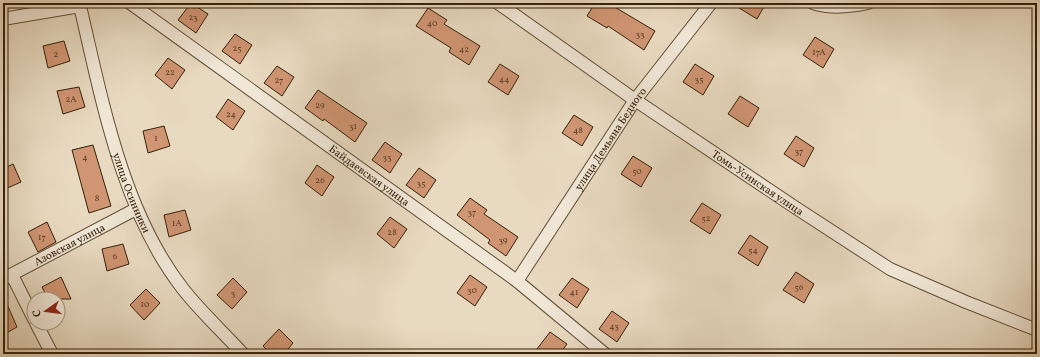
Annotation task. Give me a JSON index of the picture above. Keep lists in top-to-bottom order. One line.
{"streets":{"street":["улица Демьяна Бедного","Байдаевская улица","Томь-Усинская улица","улица Осинники","Азовская улица"]},"crossings":[["улица Демьяна Бедного","Байдаевская улица"],["улица Демьяна Бедного","Томь-Усинская улица"],["улица Осинники","Азовская улица"]],"house_numbers":["23","40","33","25","42","17А","2","22","44","35","27","2А","29","24","31","48","1","37","4","33","50","26","35","8","37","52","1А","28","17","39","54","6","56","30","41","3","10","43"],"north":"left"}
